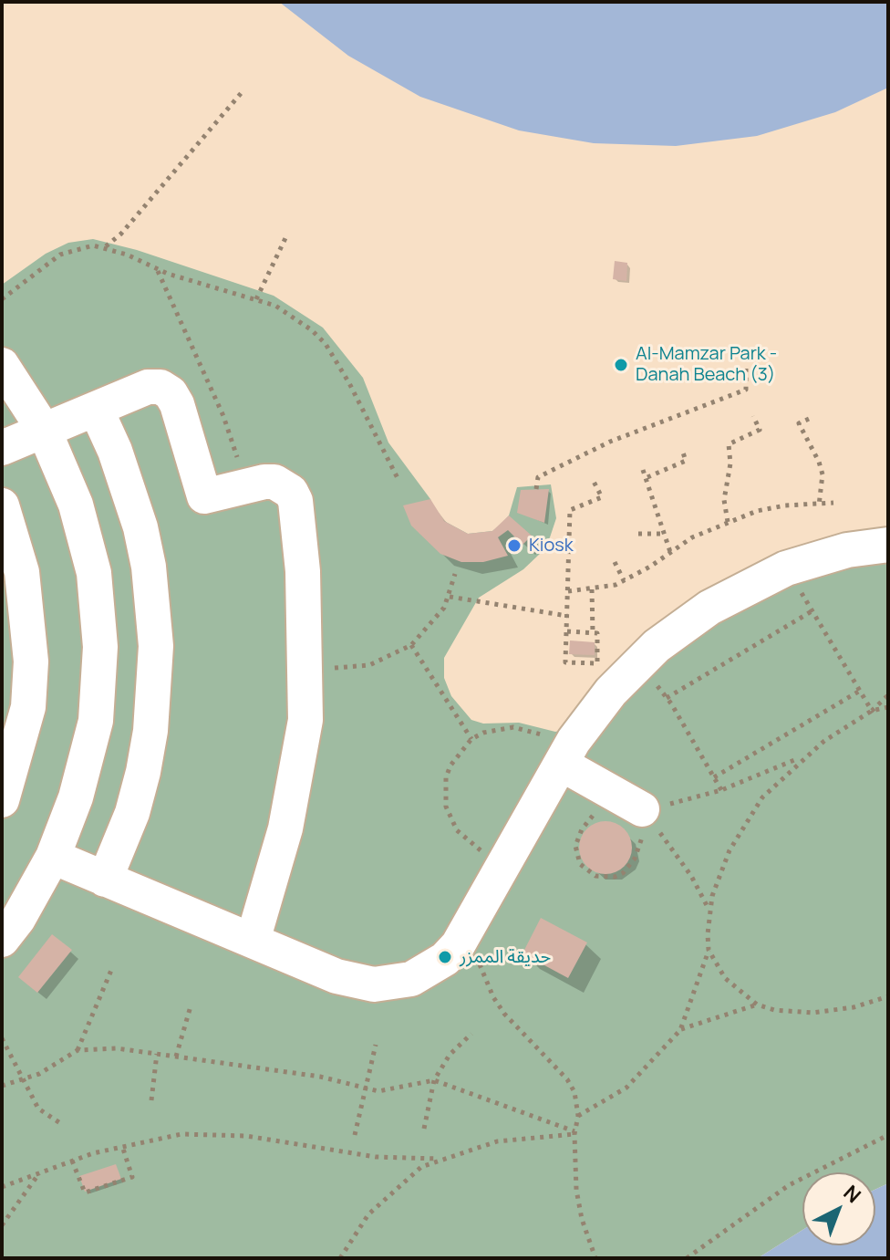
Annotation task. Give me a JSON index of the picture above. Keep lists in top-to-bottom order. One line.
{"places":["Al-Mamzar Park - Danah Beach (3)","Kiosk","حديقة الممزر"],"north":"top right"}
